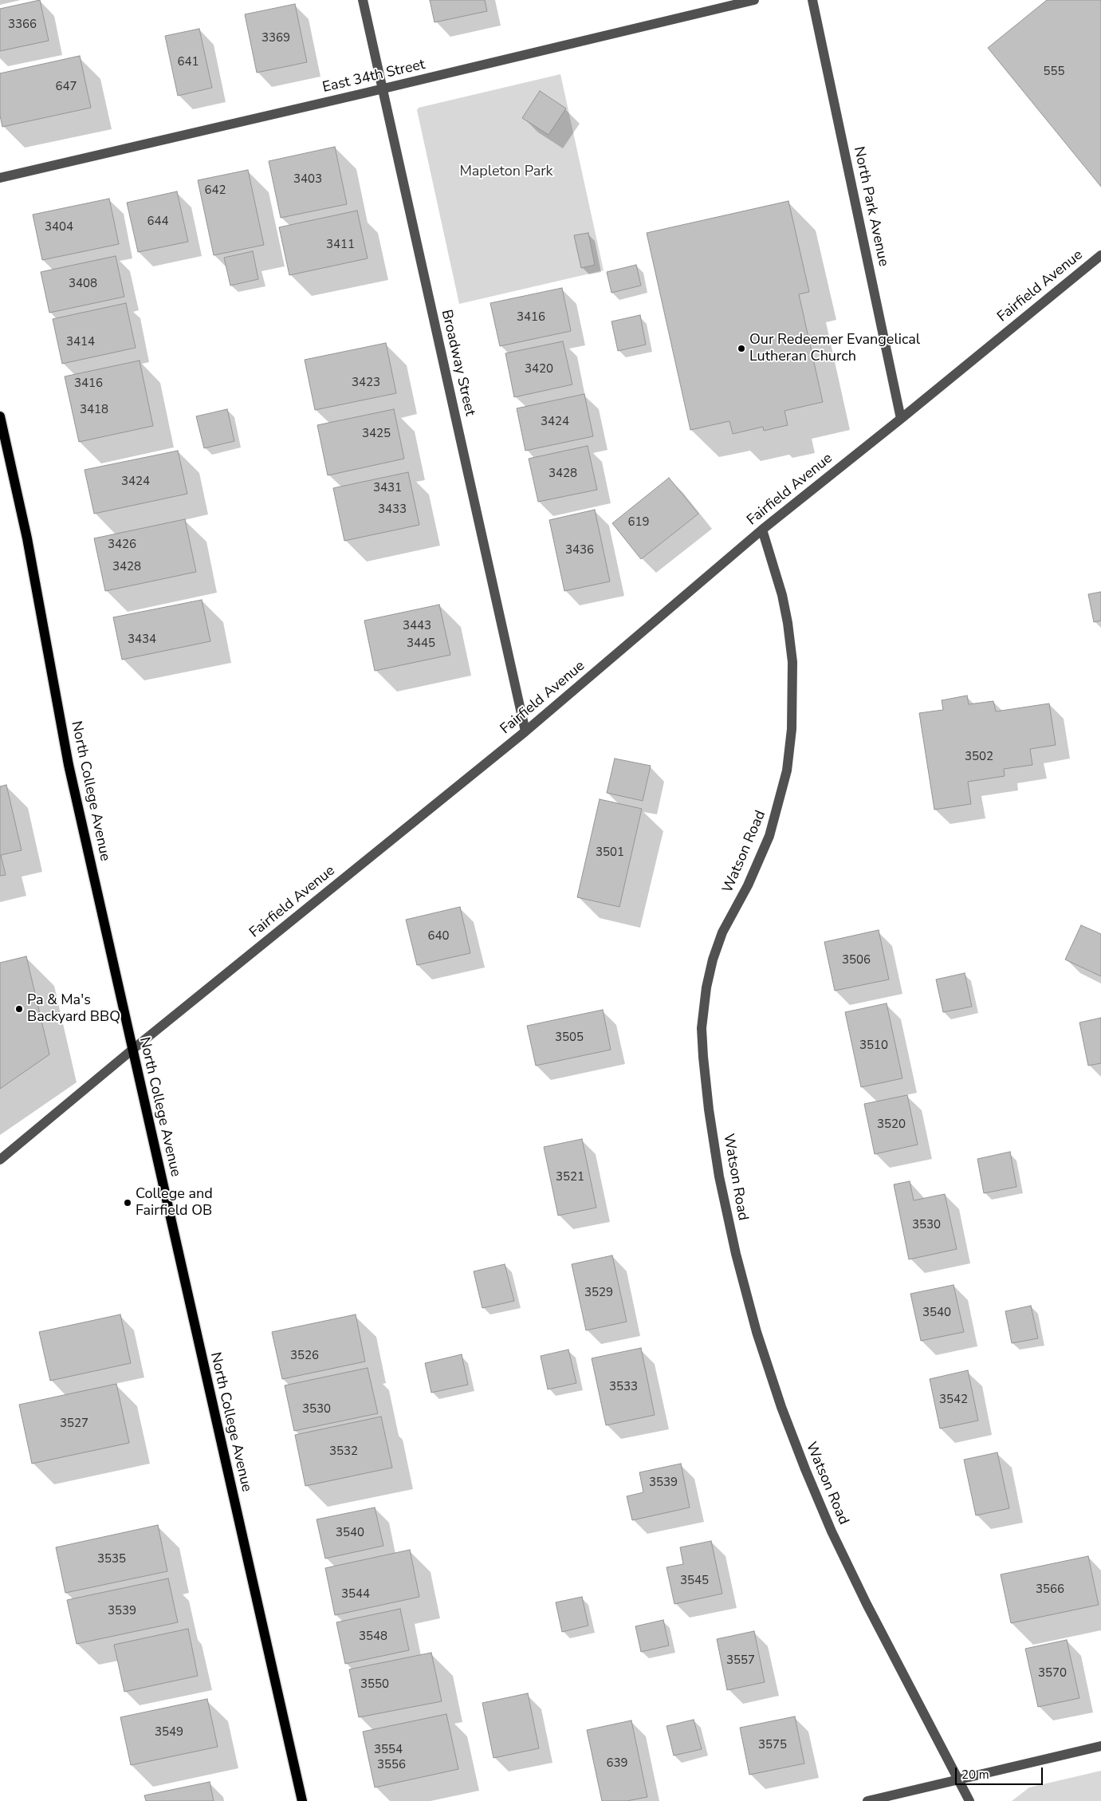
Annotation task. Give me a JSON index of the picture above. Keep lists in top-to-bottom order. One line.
{"streets":{"main road":["North College Avenue"],"street":["East 34th Street","North Park Avenue","Fairfield Avenue","Broadway Street","Watson Road"]},"crossings":[["East 34th Street","Broadway Street"],["North Park Avenue","Fairfield Avenue"],["Fairfield Avenue","Broadway Street"],["Fairfield Avenue","North College Avenue"],["Fairfield Avenue","Watson Road"]],"parks":["Mapleton Park"],"places":["Our Redeemer Evangelical Lutheran Church","Pa & Ma's Backyard BBQ","College and Fairfield OB"],"house_numbers":["3366","3369","641","555","647","3403","642","644","3404","3411","3408","3416","3414","3420","3423","3416","3418","3424","3425","3428","3424","3431","3433","619","3426","3436","3428","3443","3434","3445","3502","3501","640","3506","3505","3510","3520","3521","3530","3529","3540","3526","3533","3542","3530","3527","3532","3539","3540","3535","3545","3566","3544","3539","3548","3557","3570","3550","3549","3575","3554","639","3556"],"scale_bar":"20 m"}
